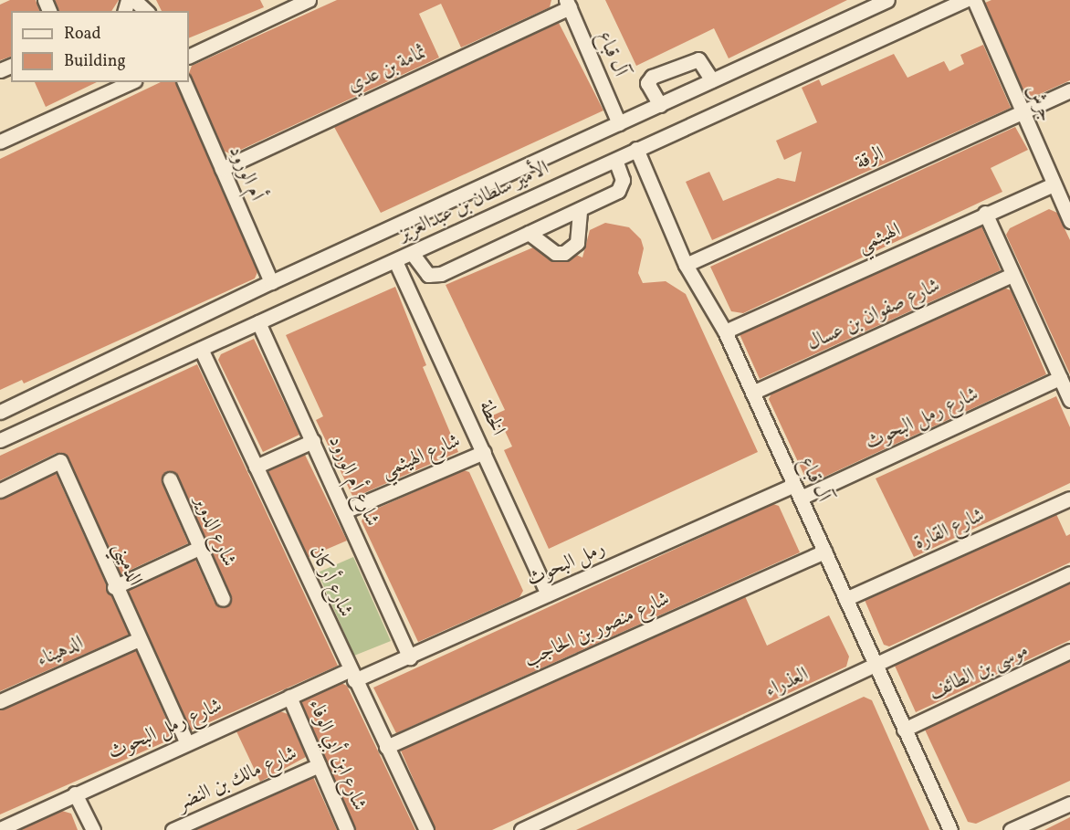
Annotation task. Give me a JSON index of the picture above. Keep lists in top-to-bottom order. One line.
{"streets":{"street":["آل قباع","ثمامة بن عدي","جرش","الرقة","أم الورود","الأمير سلطان بن عبدالعزيز","الهيثمي","شارع صفوان بن عسال","الخطة","شارع رمل البحوث","شارع الهيثمي","شارع أم الورود","شارع القارة","شارع الدوير","الدميني","رمل البحوث","شارع أركان","شارع منصور بن الحاجب","الدهيناء","موسى بن الطائف","العذراء","شارع ابن أبي الوفاء","شارع مالك بن النضر"]},"crossings":[["آل قباع","ثمامة بن عدي"],["آل قباع","الرقة"],["آل قباع","الأمير سلطان بن عبدالعزيز"],["آل قباع","الهيثمي"],["آل قباع","شارع صفوان بن عسال"],["آل قباع","شارع رمل البحوث"],["آل قباع","شارع القارة"],["آل قباع","رمل البحوث"],["آل قباع","شارع منصور بن الحاجب"],["آل قباع","موسى بن الطائف"],["آل قباع","العذراء"],["ثمامة بن عدي","أم الورود"],["جرش","الرقة"],["جرش","الهيثمي"],["أم الورود","الأمير سلطان بن عبدالعزيز"],["الأمير سلطان بن عبدالعزيز","الخطة"],["الأمير سلطان بن عبدالعزيز","شارع أم الورود"],["الأمير سلطان بن عبدالعزيز","شارع أركان"],["الخطة","شارع الهيثمي"],["الخطة","رمل البحوث"],["شارع رمل البحوث","الدميني"],["شارع رمل البحوث","رمل البحوث"],["شارع رمل البحوث","شارع أركان"],["شارع رمل البحوث","شارع ابن أبي الوفاء"],["شارع الهيثمي","شارع أم الورود"],["شارع أم الورود","رمل البحوث"],["الدميني","الدهيناء"],["رمل البحوث","شارع أركان"],["شارع أركان","شارع منصور بن الحاجب"],["شارع ابن أبي الوفاء","شارع مالك بن النضر"]],"legend":["Road","Building"]}
